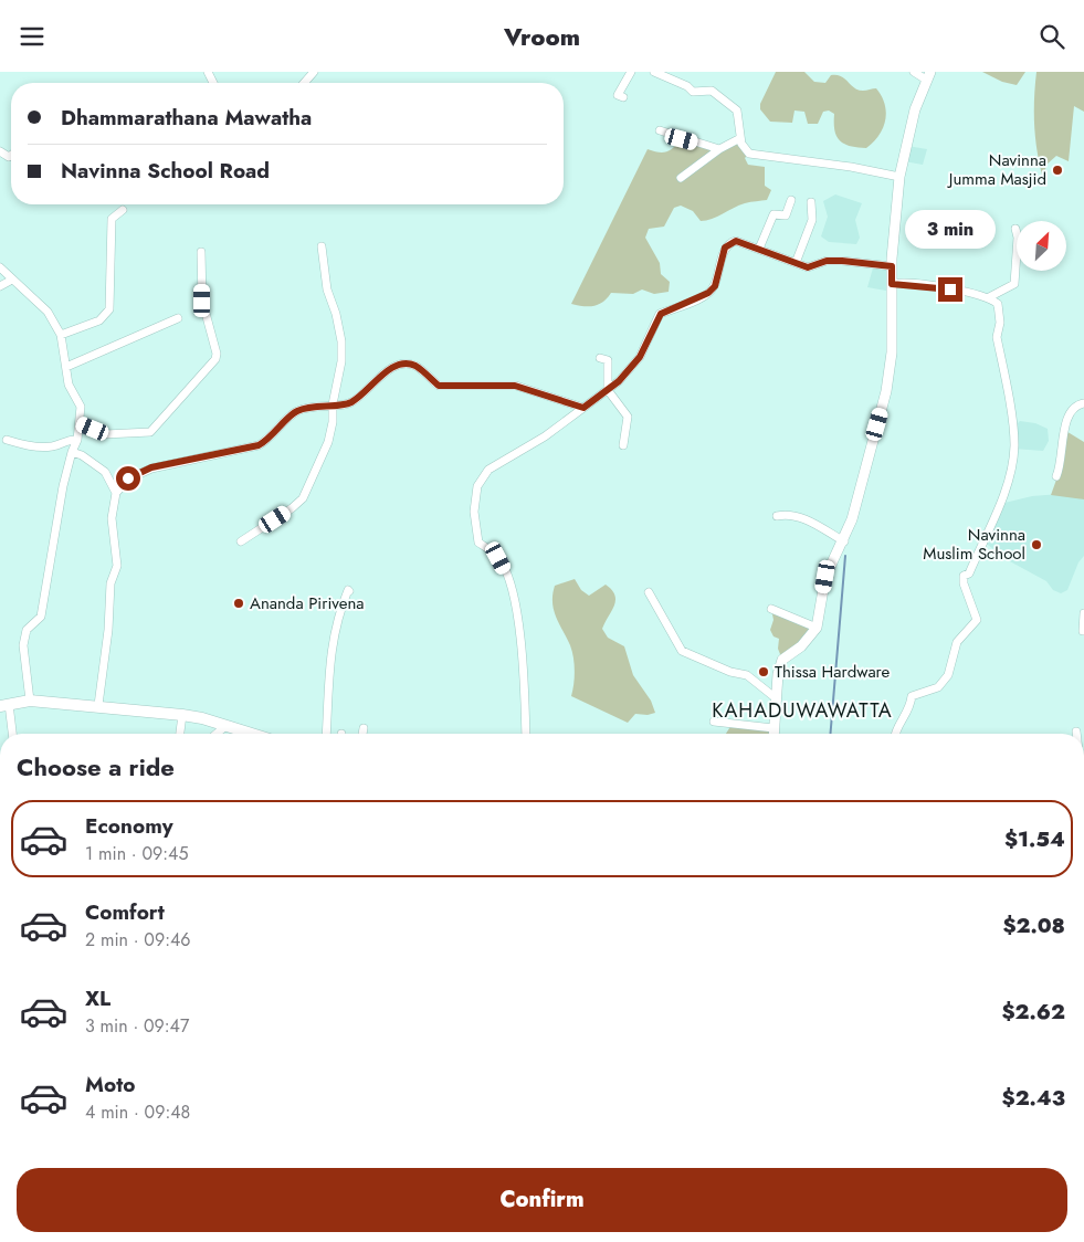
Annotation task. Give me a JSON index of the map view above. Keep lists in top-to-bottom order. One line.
{"districts":["KAHADUWAWATTA"],"places":["Navinna Jumma Masjid","Navinna Muslim School","Ananda Pirivena","Thissa Hardware"],"north":"top right","page":{"header":"Vroom","banner":["Dhammarathana Mawatha","Navinna School Road"],"bubble":"3 min","heading":"Choose a ride","list":[{"name":"Economy","note":"1 min · 09:45","value":"$1.54"},{"name":"Comfort","note":"2 min · 09:46","value":"$2.08"},{"name":"XL","note":"3 min · 09:47","value":"$2.62"},{"name":"Moto","note":"4 min · 09:48","value":"$2.43"}],"buttons":"Confirm"}}
